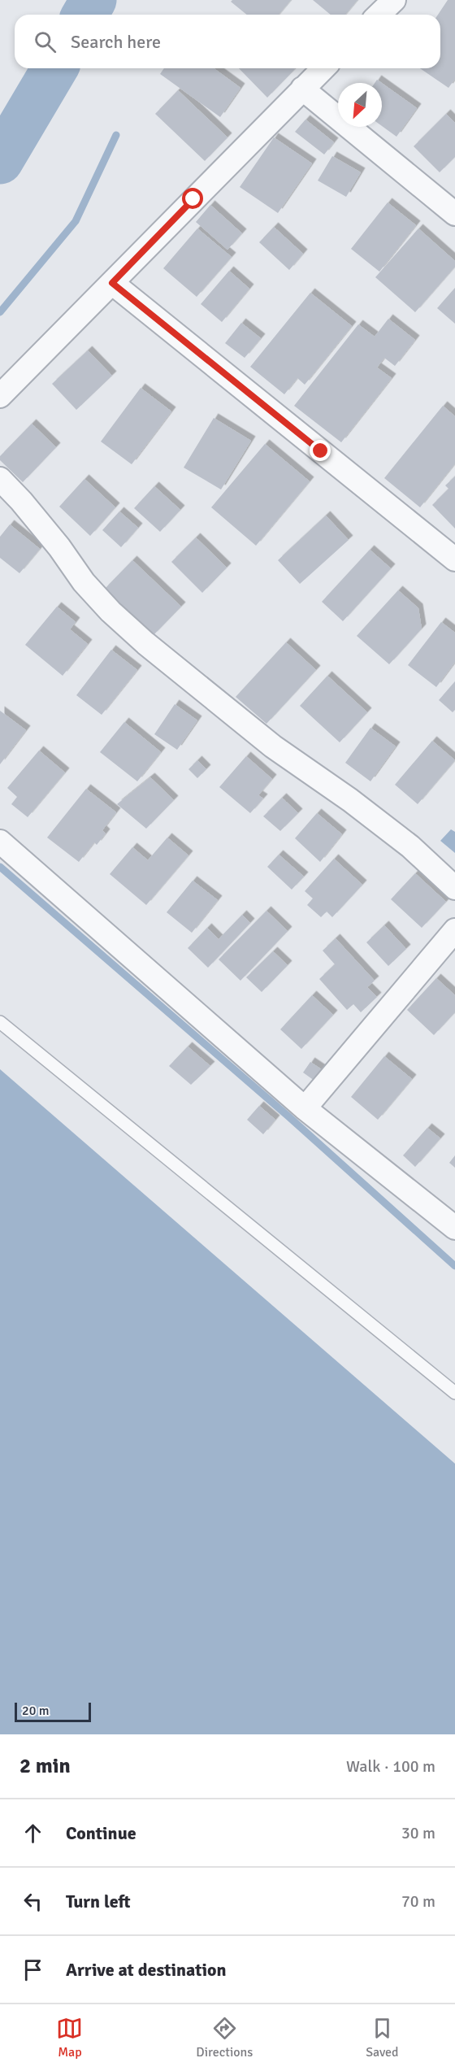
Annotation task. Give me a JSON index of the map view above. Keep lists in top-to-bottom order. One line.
{"scale_bar":"20 m","north":"bottom left","page":{"search":"Search here","scale":"20 m","heading":["2 min","Walk · 100 m"],"list":[["Continue","30 m"],["Turn left","70 m"],"Arrive at destination"],"nav":["Map","Directions","Saved"]}}
